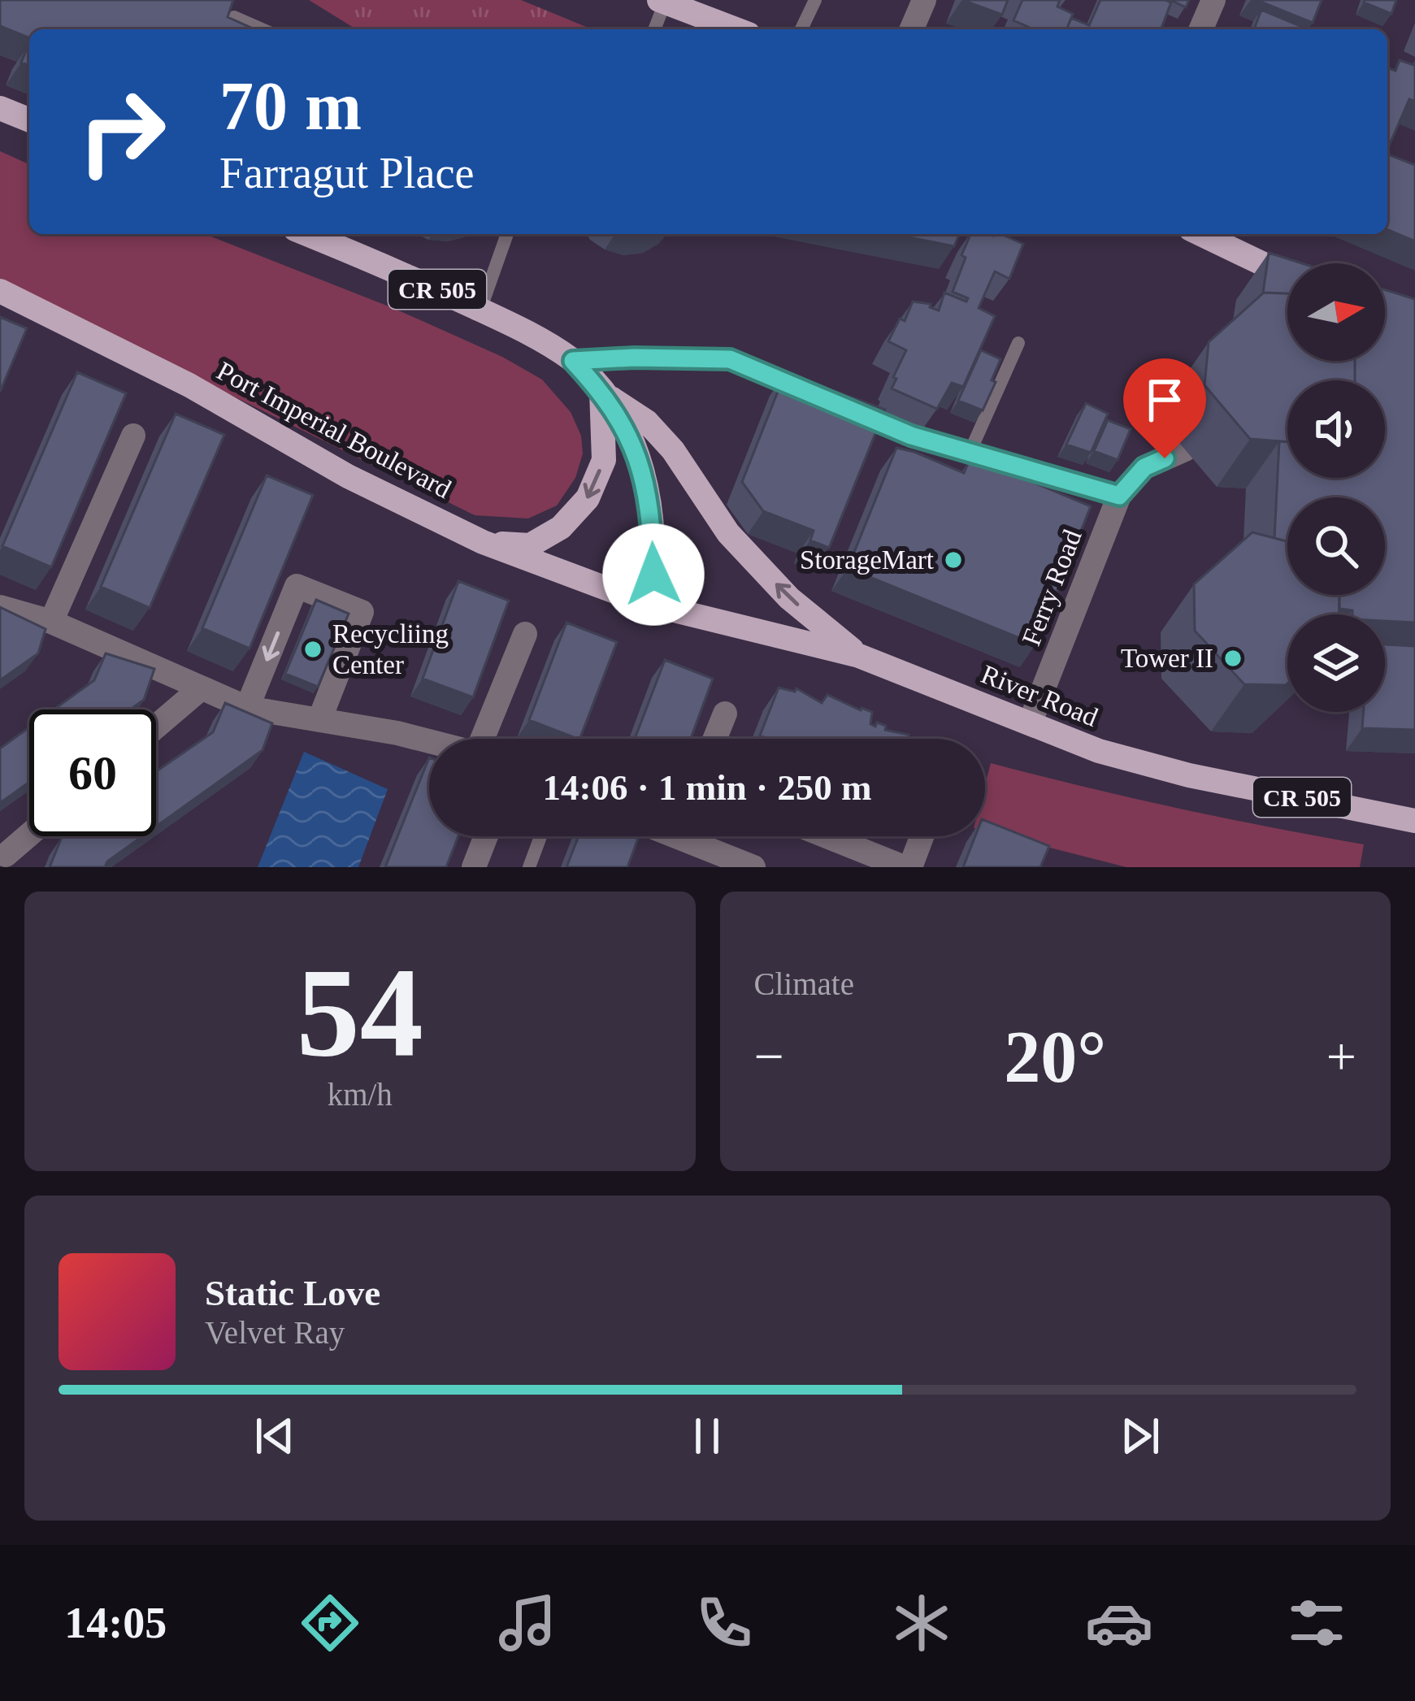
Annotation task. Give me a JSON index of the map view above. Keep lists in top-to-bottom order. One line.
{"streets":{"main road":["CR 505","Port Imperial Boulevard","River Road"],"street":["Ferry Road"]},"crossings":[["CR 505","Port Imperial Boulevard"],["CR 505","River Road"],["Port Imperial Boulevard","River Road"],["Ferry Road","River Road"]],"places":["StorageMart","Recycliing Center","Tower II"],"north":"right","page":{"turn":["70 m","Farragut Place"],"limit":"60","trip":"14:06 · 1 min · 250 m","tile":[["54","km/h"],"Climate"],"heat":["−","20°","+"],"song":["Static Love","Velvet Ray"],"tabs":"14:05"}}
